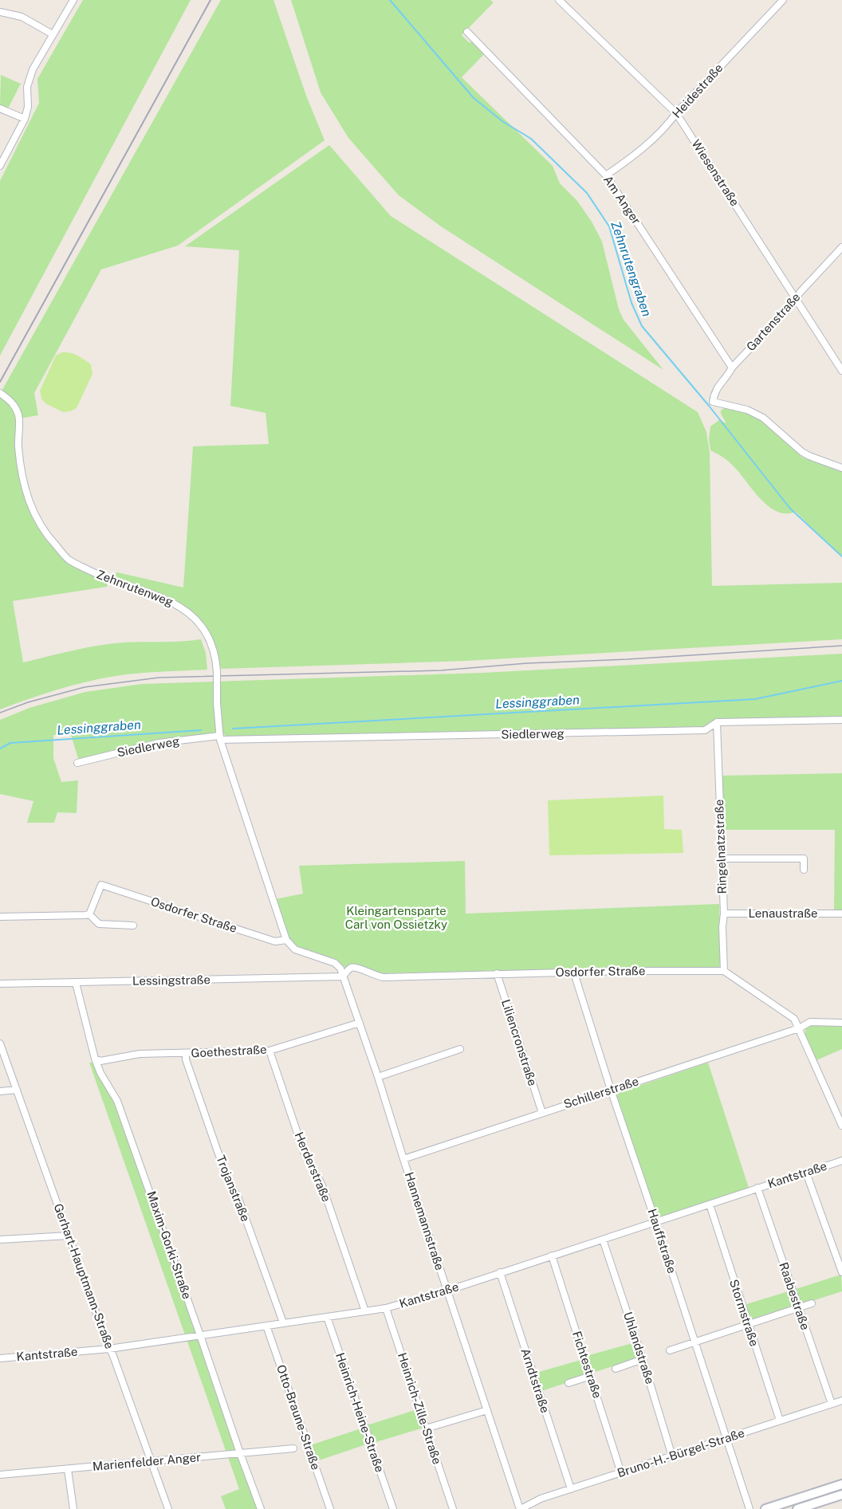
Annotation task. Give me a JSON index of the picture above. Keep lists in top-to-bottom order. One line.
{"streets":{"street":["Heidestraße","Wiesenstraße","Am Anger","Gartenstraße","Zehnrutenweg","Siedlerweg","Ringelnatzstraße","Lenaustraße","Osdorfer Straße","Lessingstraße","Liliencronstraße","Goethestraße","Schillerstraße","Herderstraße","Kantstraße","Trojanstraße","Hannemannstraße","Hauffstraße","Maxim-Gorki-Straße","Gerhart-Hauptmann-Straße","Raabestraße","Stormstraße","Uhlandstraße","Fichtestraße","Arndtstraße","Heinrich-Zille-Straße","Heinrich-Heine-Straße","Otto-Braune-Straße","Bruno-H.-Bürgel-Straße","Marienfelder Anger"]},"crossings":[["Heidestraße","Wiesenstraße"],["Heidestraße","Am Anger"],["Wiesenstraße","Gartenstraße"],["Am Anger","Gartenstraße"],["Zehnrutenweg","Siedlerweg"],["Zehnrutenweg","Osdorfer Straße"],["Zehnrutenweg","Hannemannstraße"],["Siedlerweg","Ringelnatzstraße"],["Ringelnatzstraße","Lenaustraße"],["Ringelnatzstraße","Osdorfer Straße"],["Osdorfer Straße","Lessingstraße"],["Osdorfer Straße","Liliencronstraße"],["Osdorfer Straße","Hannemannstraße"],["Osdorfer Straße","Hauffstraße"],["Lessingstraße","Hannemannstraße"],["Lessingstraße","Maxim-Gorki-Straße"],["Liliencronstraße","Schillerstraße"],["Goethestraße","Herderstraße"],["Goethestraße","Trojanstraße"],["Goethestraße","Hannemannstraße"],["Goethestraße","Maxim-Gorki-Straße"],["Schillerstraße","Hannemannstraße"],["Schillerstraße","Hauffstraße"],["Herderstraße","Kantstraße"],["Kantstraße","Trojanstraße"],["Kantstraße","Hannemannstraße"],["Kantstraße","Hauffstraße"],["Kantstraße","Maxim-Gorki-Straße"],["Kantstraße","Gerhart-Hauptmann-Straße"],["Kantstraße","Raabestraße"],["Kantstraße","Stormstraße"],["Kantstraße","Uhlandstraße"],["Kantstraße","Fichtestraße"],["Kantstraße","Arndtstraße"],["Kantstraße","Heinrich-Zille-Straße"],["Kantstraße","Heinrich-Heine-Straße"],["Kantstraße","Otto-Braune-Straße"],["Hannemannstraße","Bruno-H.-Bürgel-Straße"],["Hauffstraße","Bruno-H.-Bürgel-Straße"],["Maxim-Gorki-Straße","Marienfelder Anger"],["Gerhart-Hauptmann-Straße","Marienfelder Anger"],["Raabestraße","Bruno-H.-Bürgel-Straße"],["Stormstraße","Bruno-H.-Bürgel-Straße"],["Uhlandstraße","Bruno-H.-Bürgel-Straße"],["Fichtestraße","Bruno-H.-Bürgel-Straße"],["Arndtstraße","Bruno-H.-Bürgel-Straße"]],"water":["Zehnrutengraben","Lessinggraben"],"parks":["Kleingartensparte Carl von Ossietzky"]}
